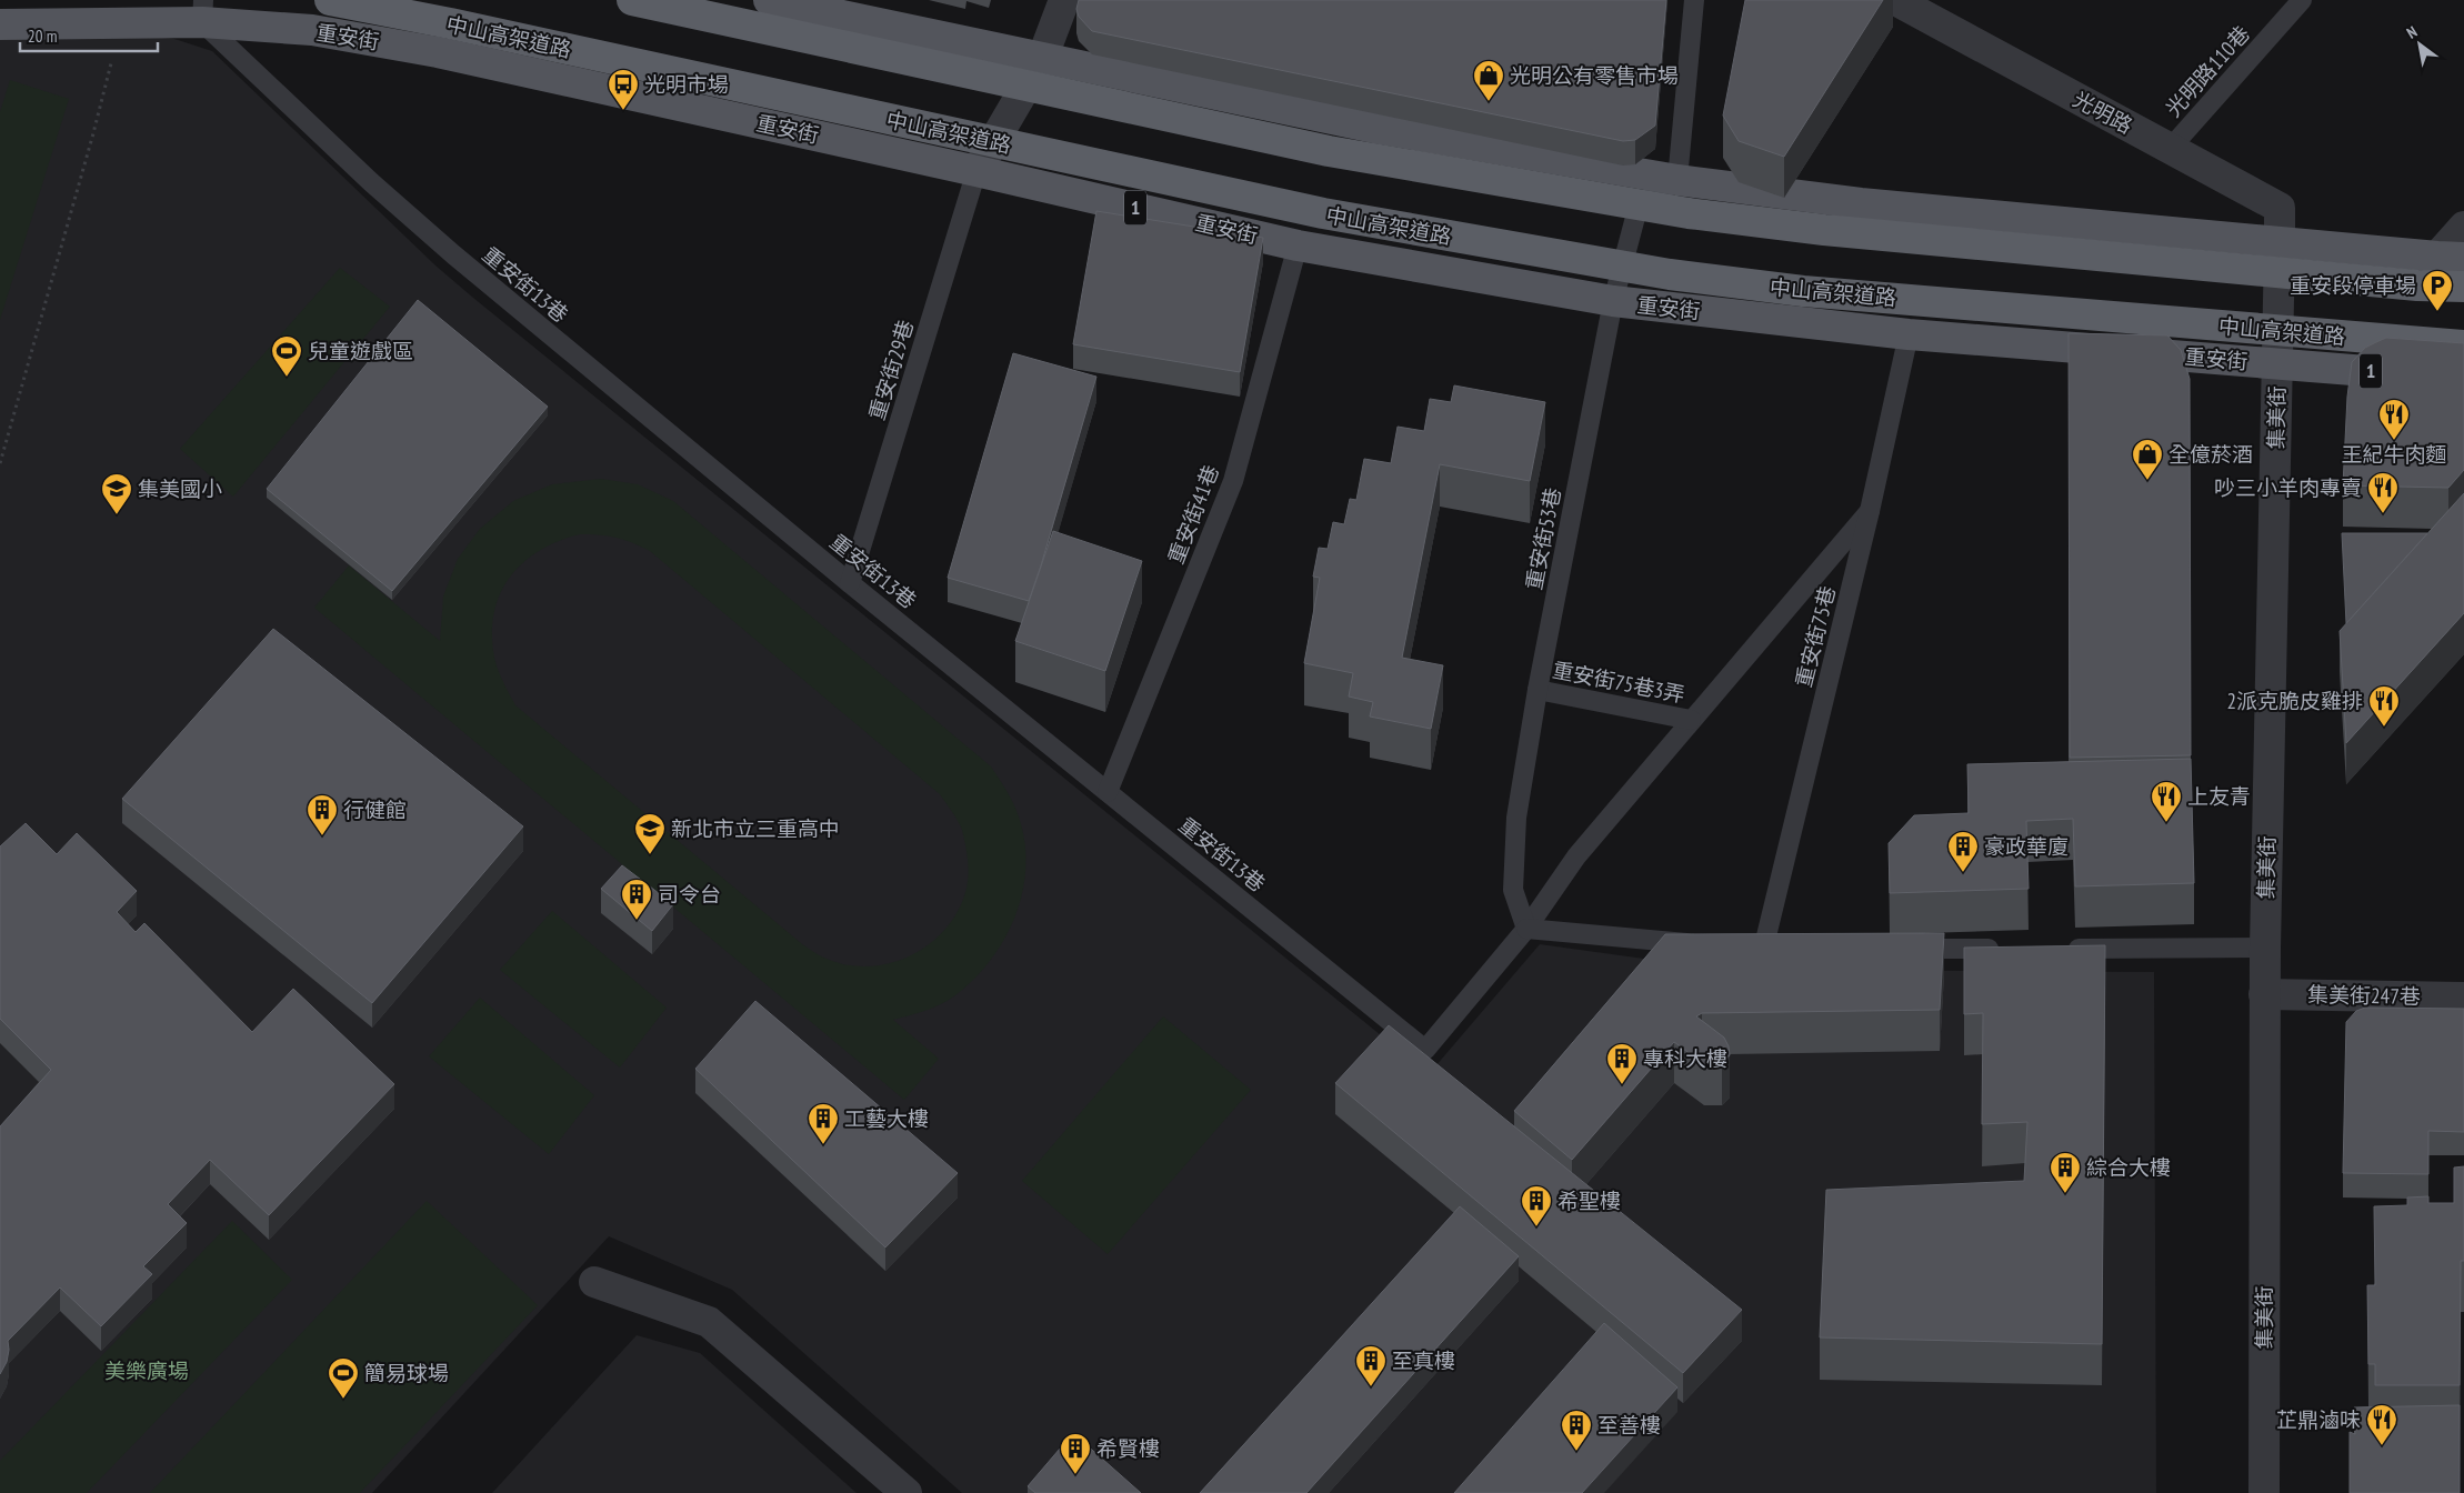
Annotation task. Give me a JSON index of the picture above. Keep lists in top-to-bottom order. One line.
{"streets":{"highway":["中山高架道路","1"],"main road":["重安街"],"street":["光明路","集美街","集美街247巷"],"lane":["光明路110巷","重安街13巷","重安街29巷","重安街41巷","重安街53巷","重安街75巷","重安街75巷3弄"]},"crossings":[["重安街","重安街13巷"],["重安街","重安街29巷"],["重安街","集美街"],["重安街","重安街41巷"],["重安街","重安街53巷"],["重安街","重安街75巷"],["光明路110巷","光明路"],["光明路","集美街"],["重安街13巷","重安街29巷"],["重安街13巷","重安街41巷"],["重安街13巷","重安街53巷"],["集美街","集美街247巷"],["重安街53巷","重安街75巷3弄"]],"parks":["美樂廣場"],"places":{"shop":["光明公有零售市場","全億菸酒"],"bus stop":["光明市場"],"parking":["重安段停車場"],"sports":["兒童遊戲區","簡易球場"],"restaurant":["王紀牛肉麵","吵三小羊肉專賣","2派克脆皮雞排","上友青","芷鼎滷味"],"school or university":["集美國小","新北市立三重高中"],"building":["行健館","豪政華廈","司令台","專科大樓","工藝大樓","綜合大樓","希聖樓","至真樓","至善樓","希賢樓"]},"scale_bar":"20 m","north":"top left"}
